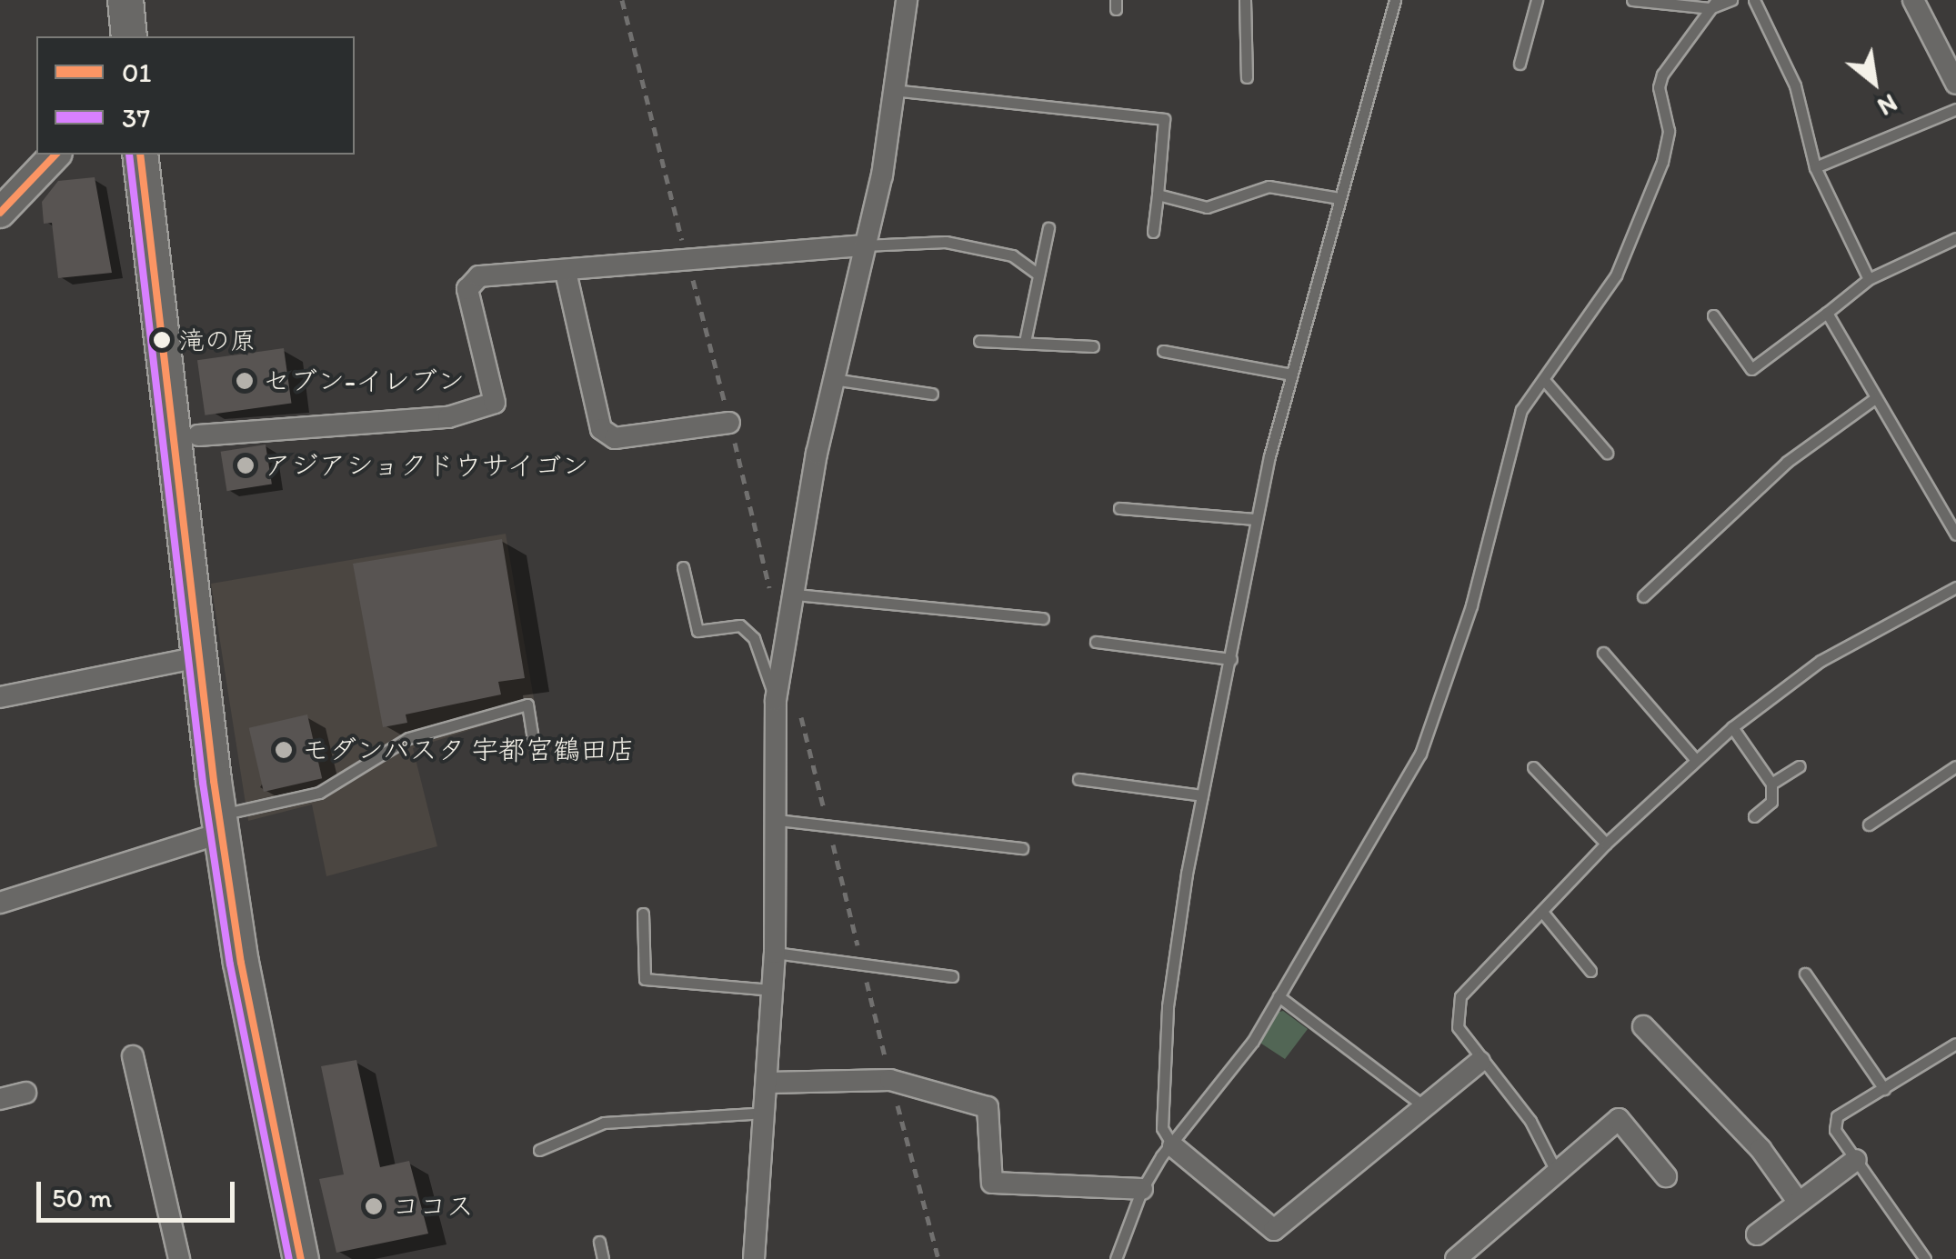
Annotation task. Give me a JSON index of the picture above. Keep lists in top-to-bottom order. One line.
{"places":["滝の原","セブン-イレブン","アジアショクドウサイゴン","モダンパスタ 宇都宮鶴田店","ココス"],"lines":["transit line 01","transit line 37"],"legend":["01","37"],"scale_bar":"50 m","north":"bottom right"}
